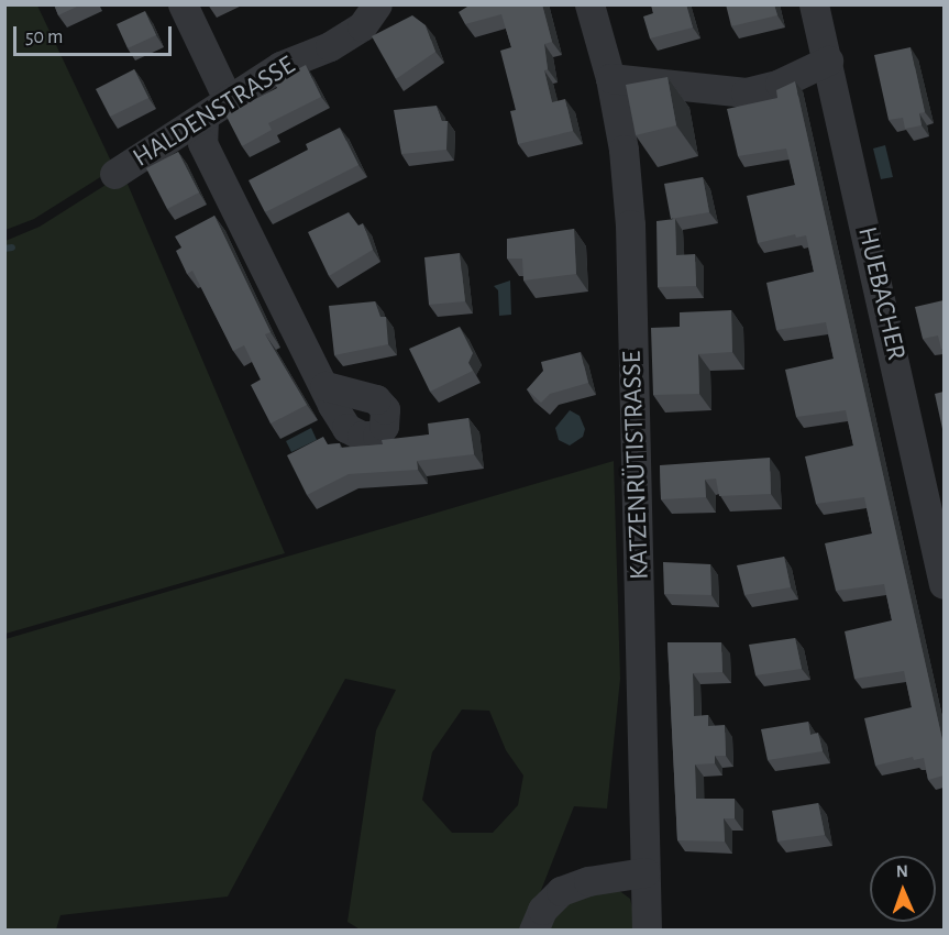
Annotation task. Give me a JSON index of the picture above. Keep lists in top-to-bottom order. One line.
{"streets":{"street":["HALDENSTRASSE","HUEBACHER","KATZENRÜTISTRASSE"]},"scale_bar":"50 m","north":"top"}
